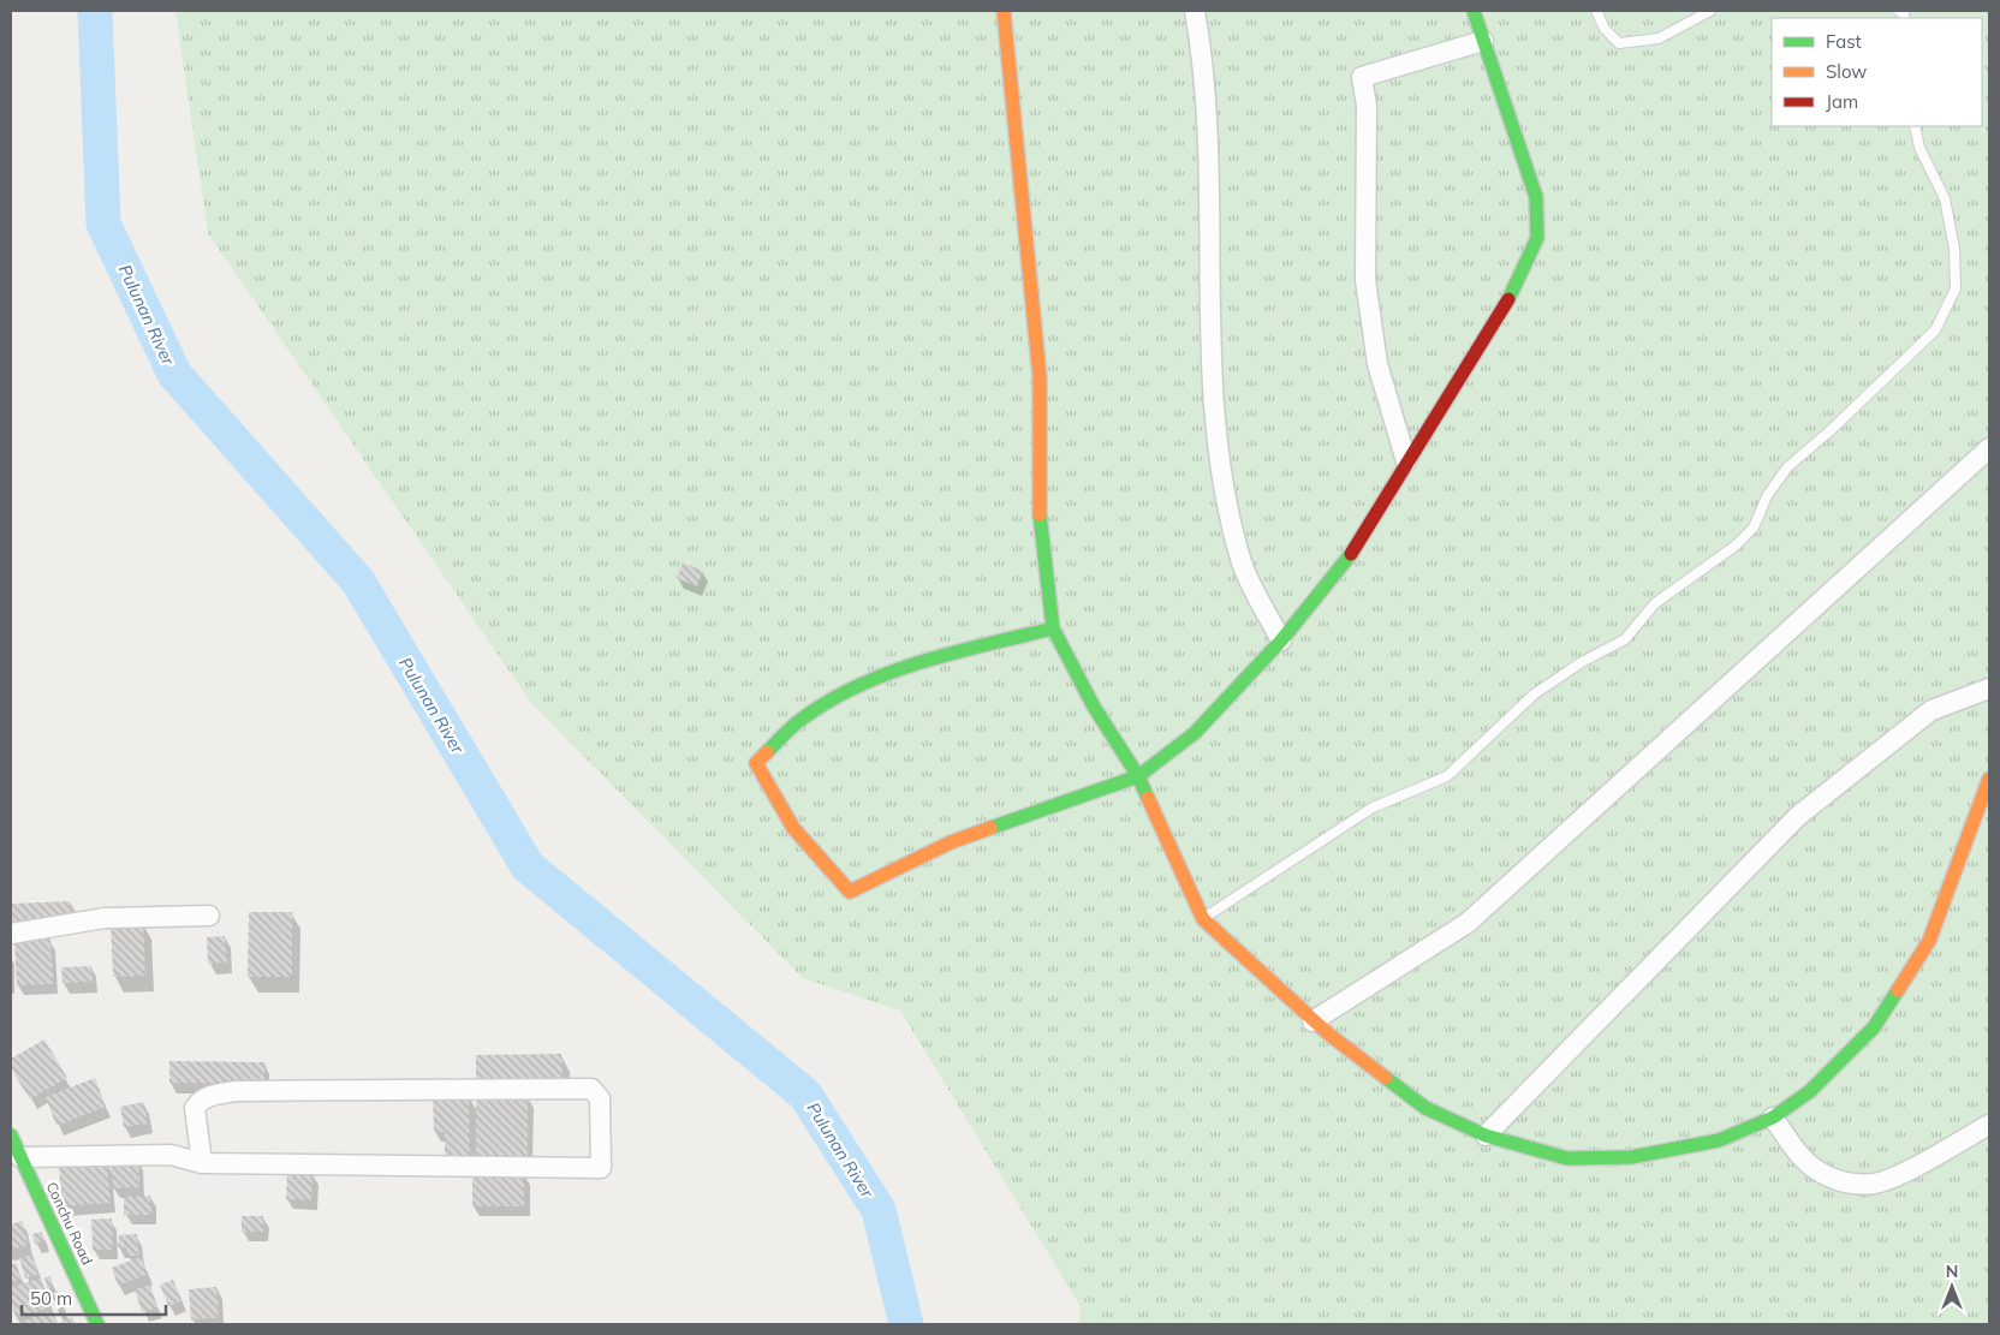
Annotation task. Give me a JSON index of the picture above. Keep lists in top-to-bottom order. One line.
{"streets":{"street":["Conchu Road"]},"water":["Pulunan River"],"legend":["Fast","Slow","Jam"],"scale_bar":"50 m","north":"top"}
